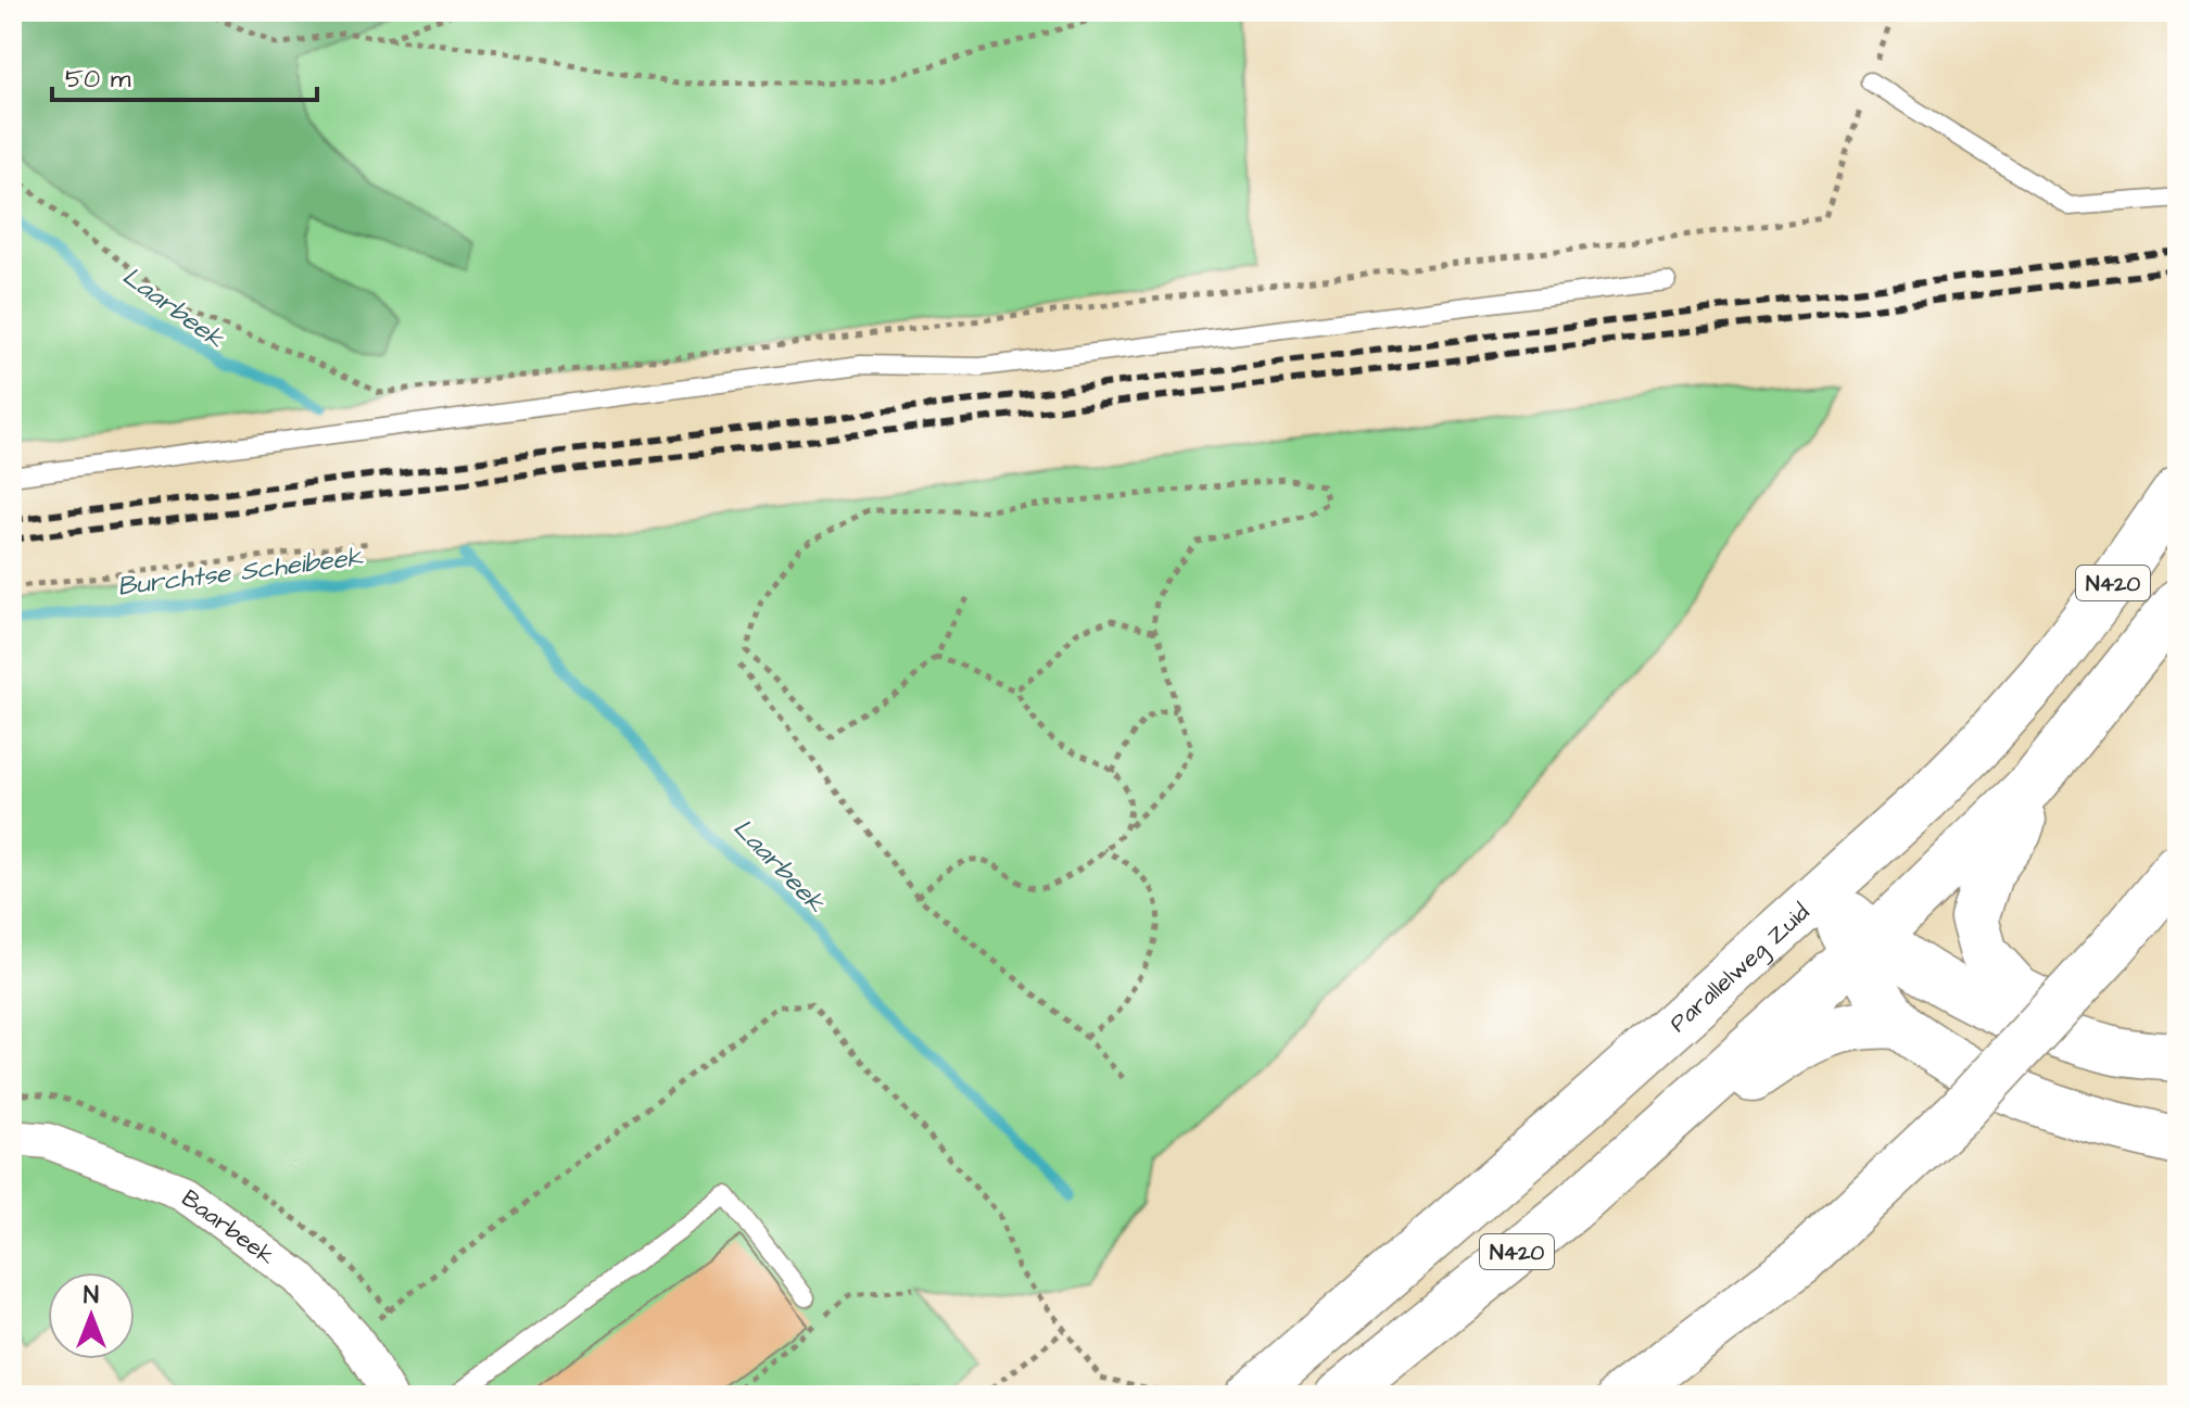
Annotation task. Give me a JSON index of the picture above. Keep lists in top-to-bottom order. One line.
{"streets":{"highway":["N420","Parallelweg Zuid"],"street":["Baarbeek"]},"water":["Laarbeek","Burchtse Scheibeek"],"scale_bar":"50 m","north":"top"}
